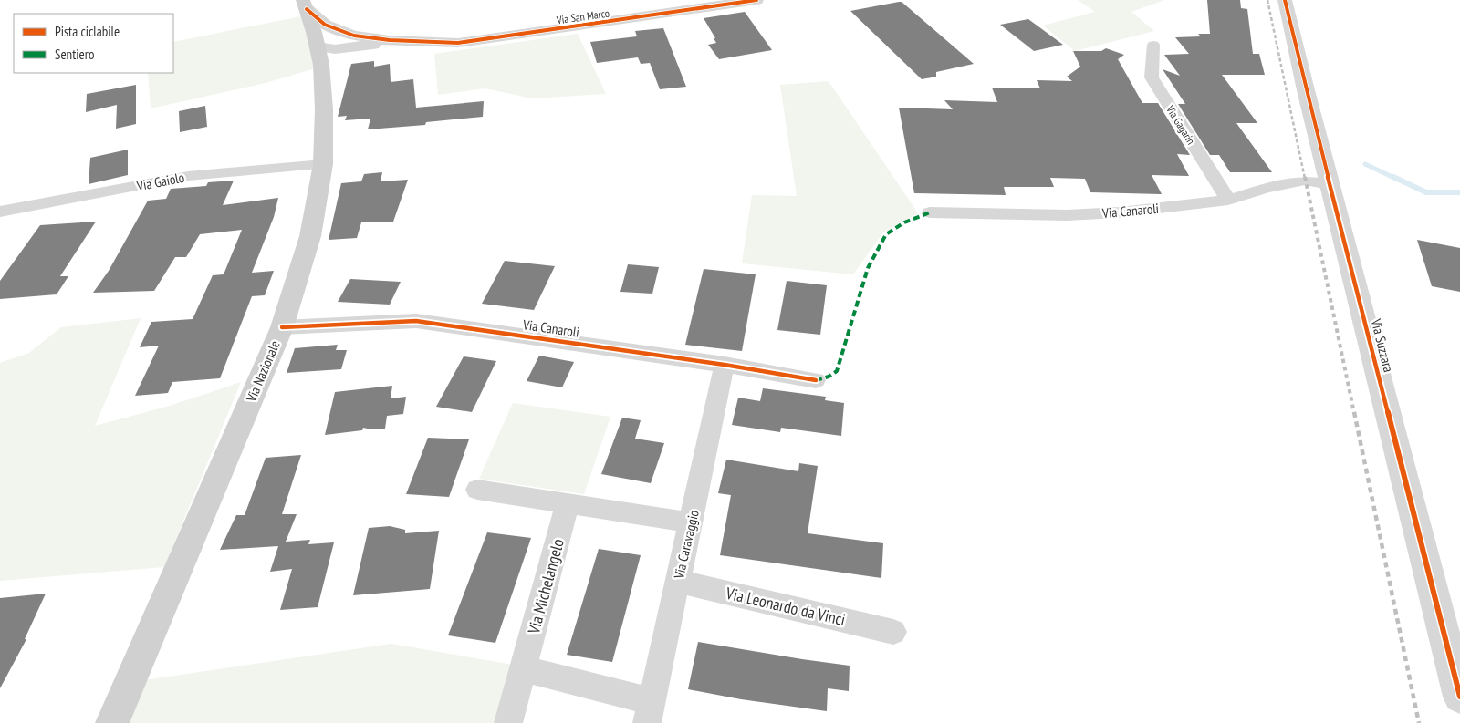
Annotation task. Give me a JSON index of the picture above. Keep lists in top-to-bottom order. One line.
{"streets":{"main road":["Via Nazionale"],"street":["Via San Marco","Via Gagarin","Via Gaiolo","Via Canaroli","Via Suzzara","Via Caravaggio","Via Michelangelo","Via Leonardo da Vinci"]},"crossings":[["Via San Marco","Via Nazionale"],["Via Gagarin","Via Canaroli"],["Via Gaiolo","Via Nazionale"],["Via Canaroli","Via Suzzara"],["Via Canaroli","Via Nazionale"],["Via Canaroli","Via Caravaggio"],["Via Caravaggio","Via Leonardo da Vinci"]],"legend":["Pista ciclabile","Sentiero"]}
